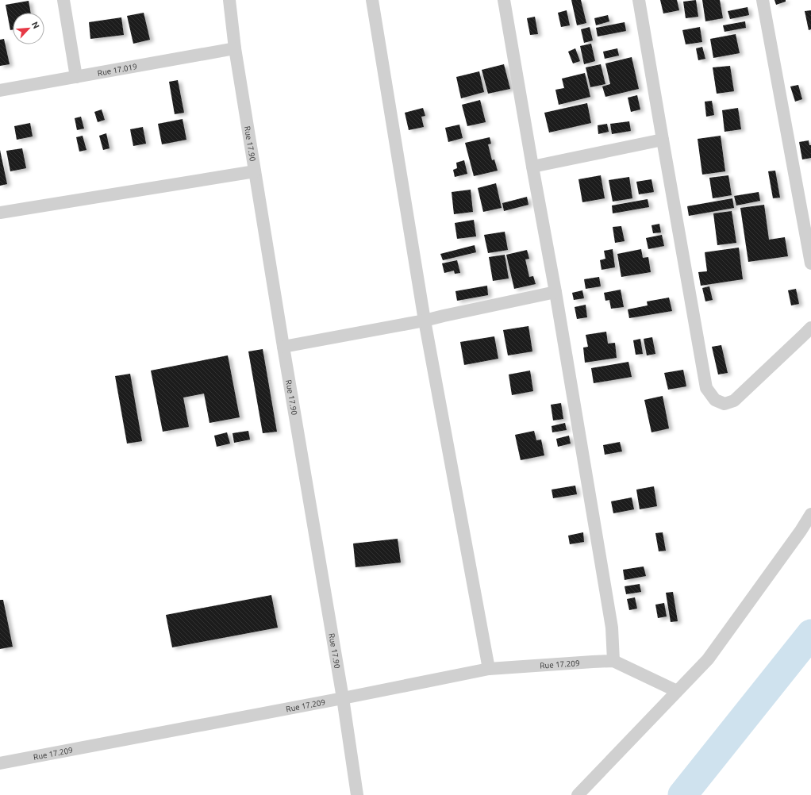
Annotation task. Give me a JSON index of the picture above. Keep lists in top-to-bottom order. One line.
{"streets":{"street":["Rue 17.019","Rue 17.90","Rue 17.209"]},"crossings":[["Rue 17.019","Rue 17.90"],["Rue 17.90","Rue 17.209"]],"north":"top right"}
